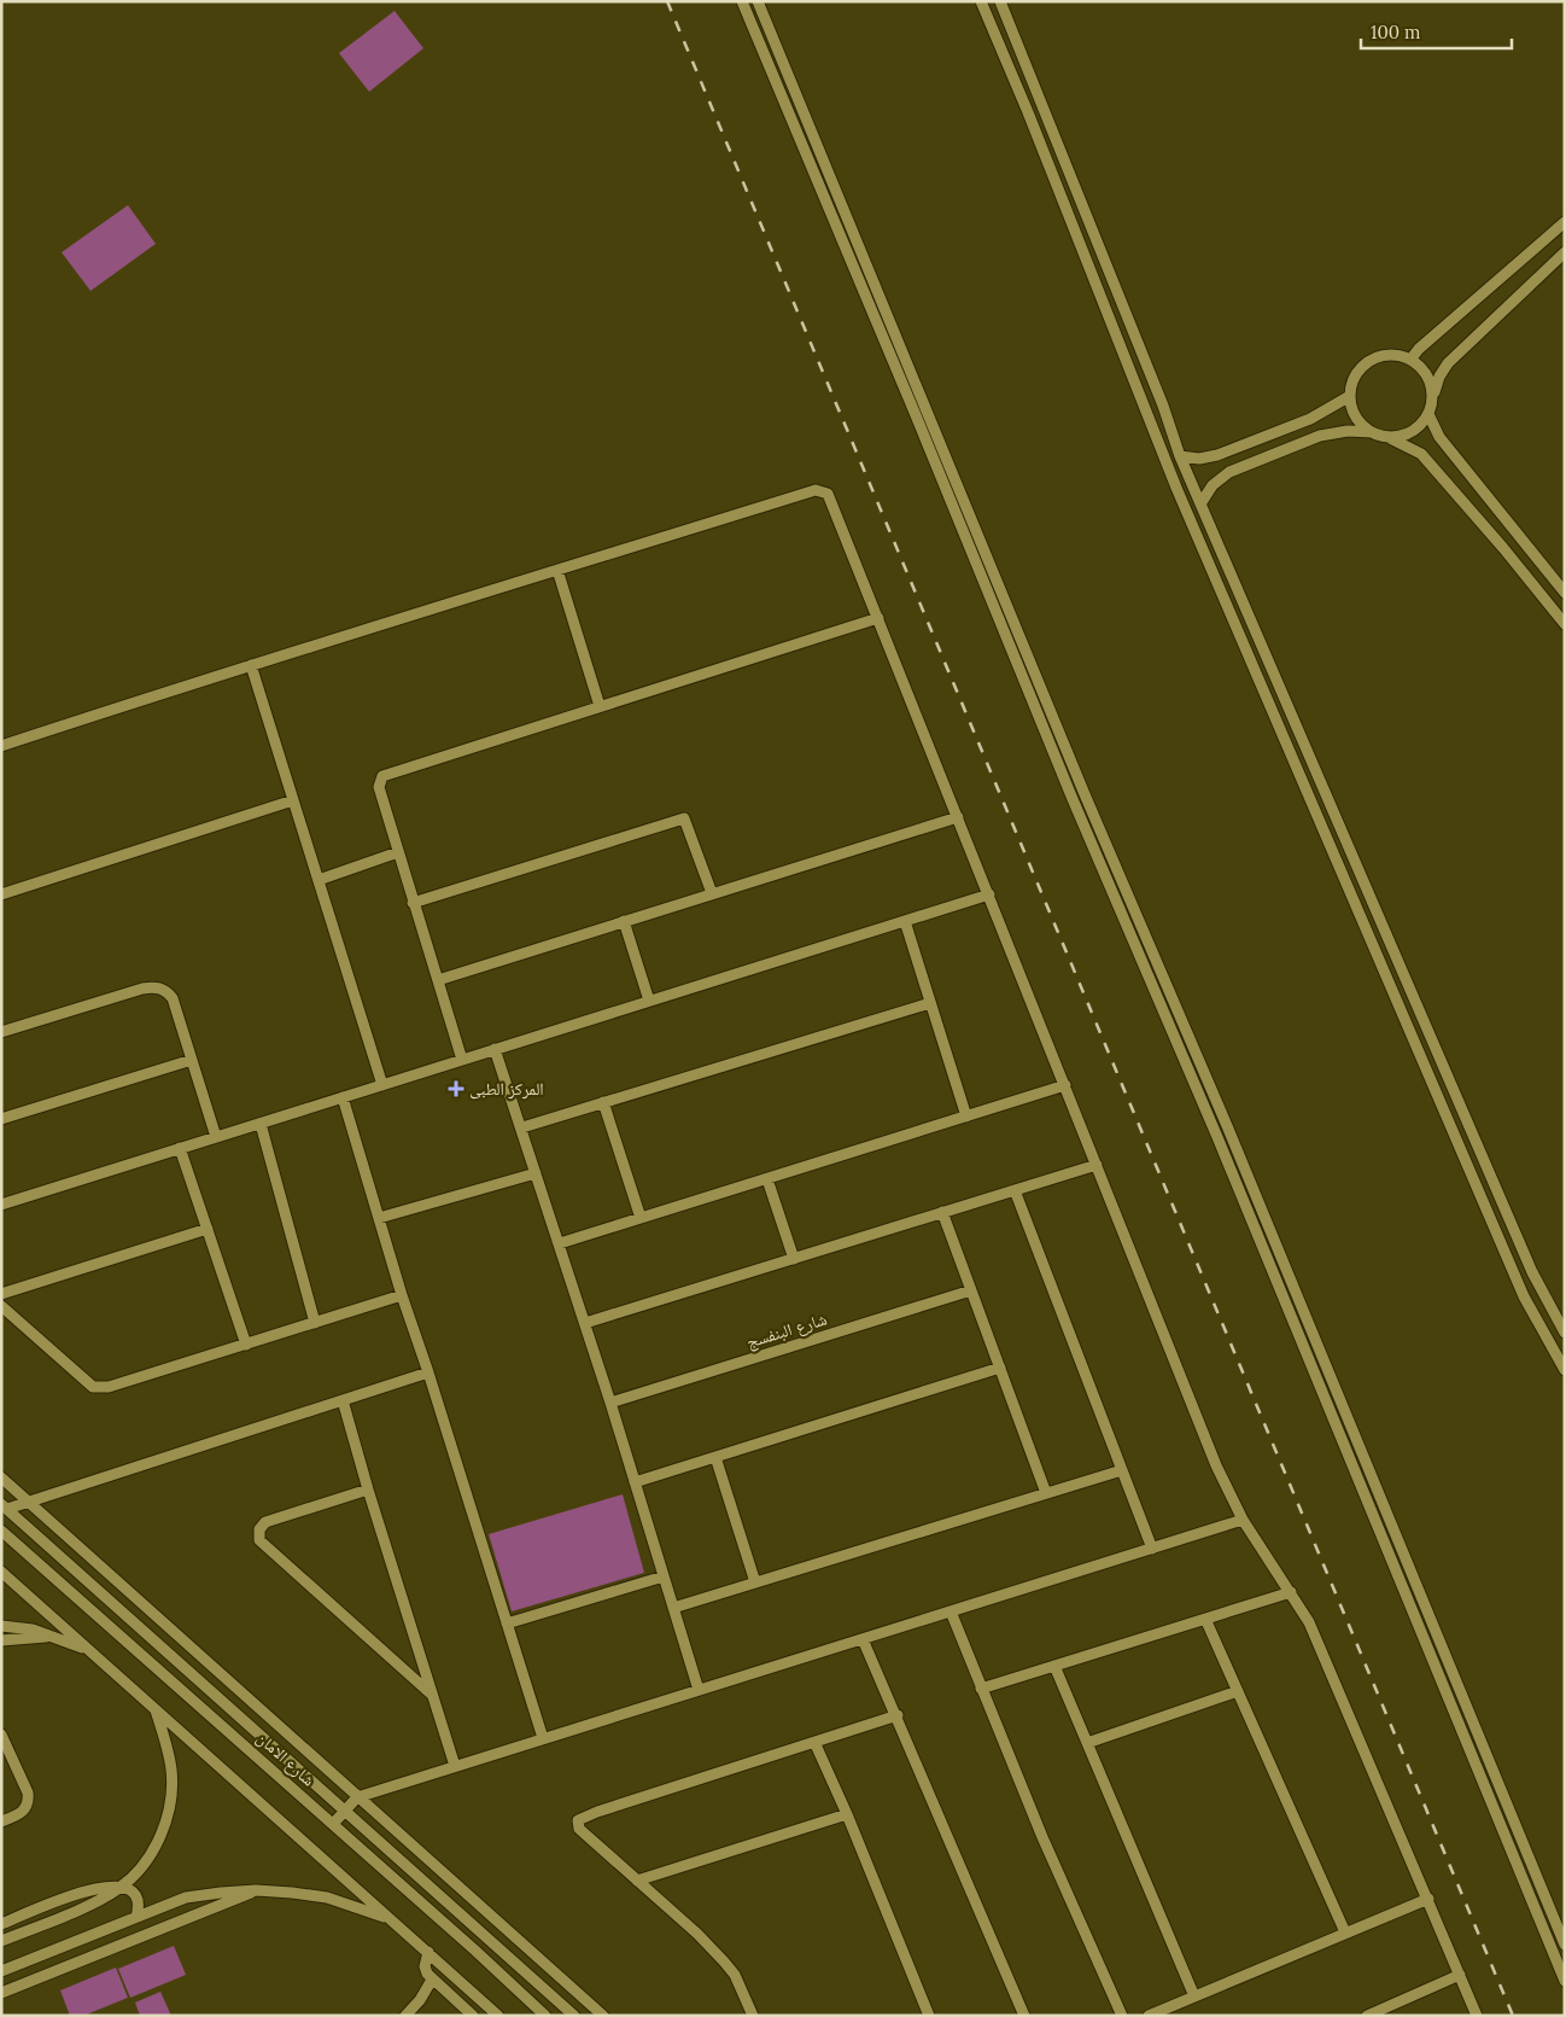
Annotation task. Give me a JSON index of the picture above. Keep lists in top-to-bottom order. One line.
{"streets":{"street":["شارع البنفسج","شارع الامان"]},"places":{"health":["المركز الطبى"]},"scale_bar":"100 m"}
